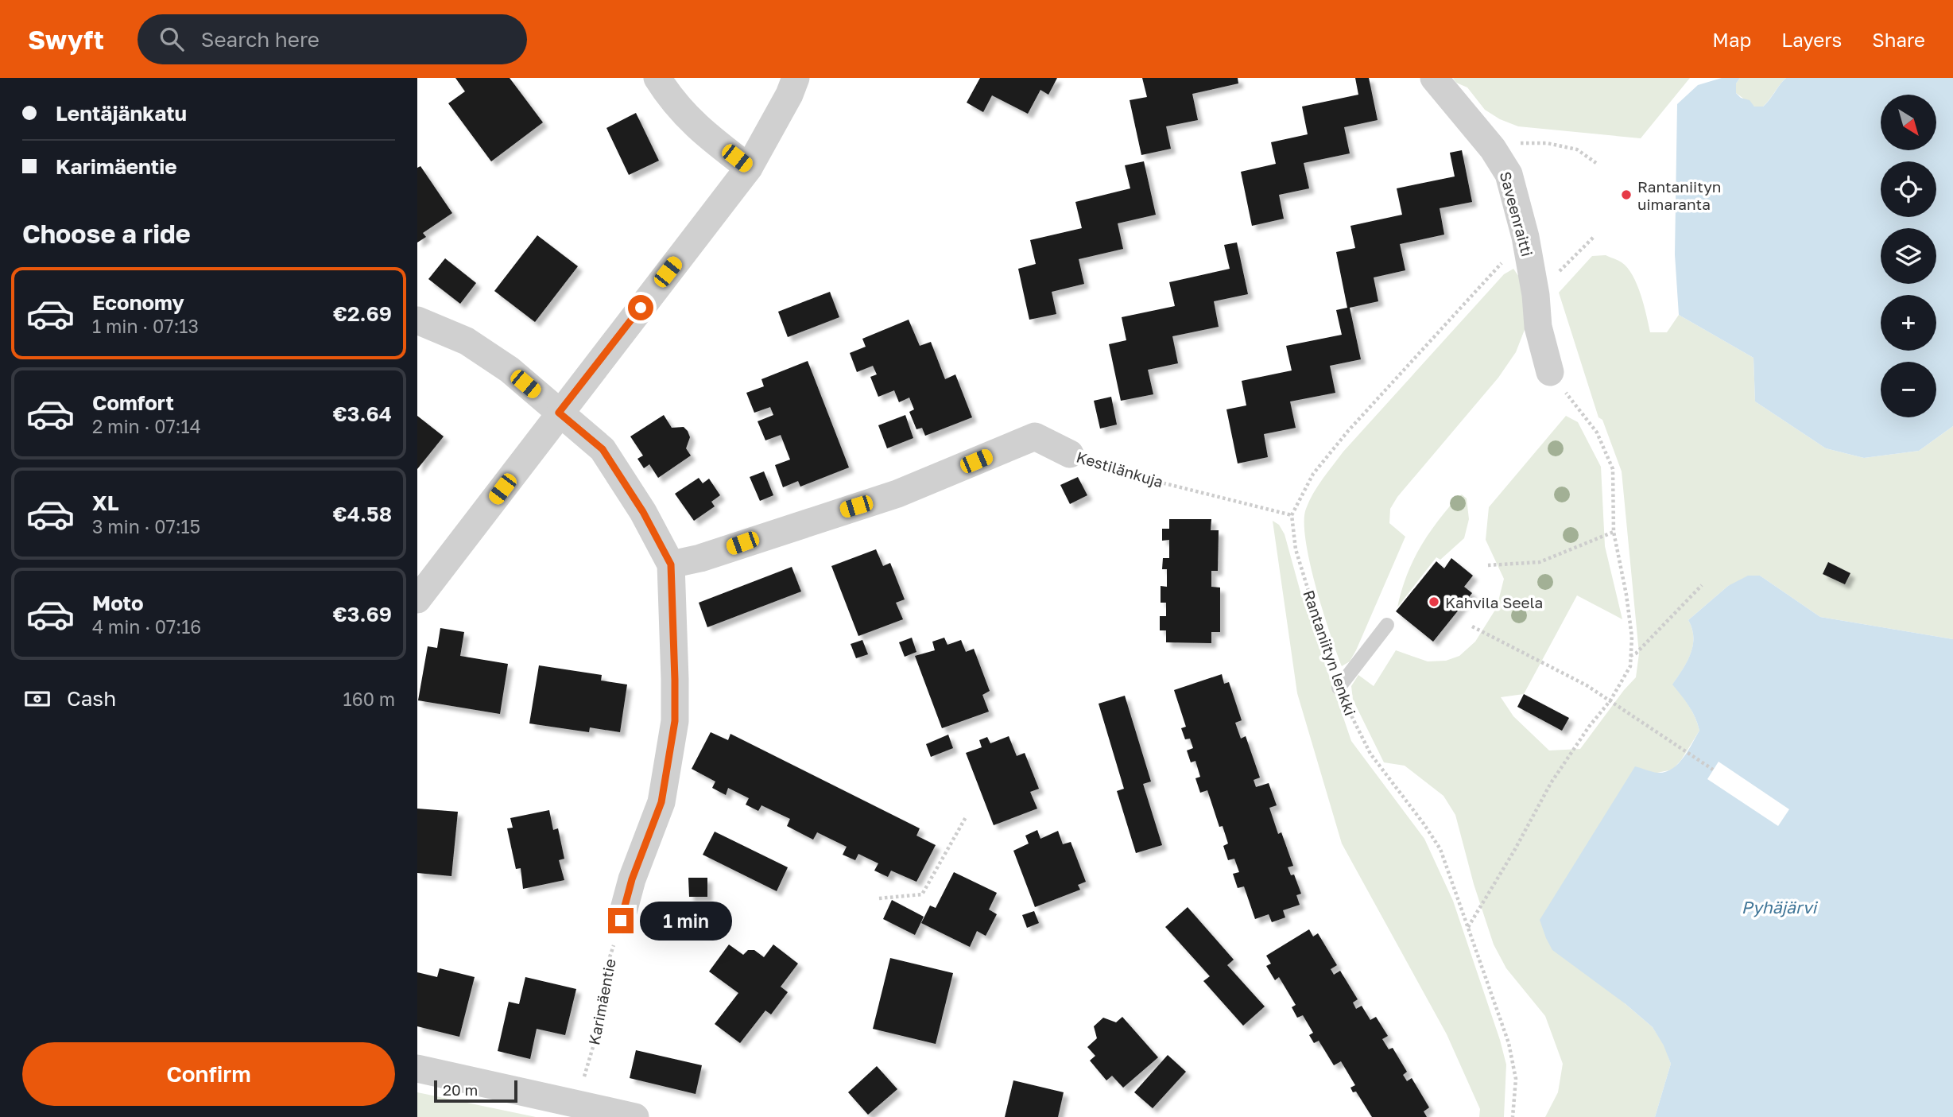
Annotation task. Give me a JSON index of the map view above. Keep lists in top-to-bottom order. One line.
{"streets":{"street":["Saveenraitti","Kestilänkuja"],"path":["Rantaniityn lenkki","Karimäentie"]},"crossings":[["Kestilänkuja","Rantaniityn lenkki"]],"water":["Pyhäjärvi"],"places":["Rantaniityn uimaranta","Kahvila Seela"],"scale_bar":"20 m","north":"bottom right","page":{"header":"Swyft","search":"Search here","nav":["Map","Layers","Share"],"banner":["Lentäjänkatu","Karimäentie"],"map_buttons":["+","−"],"heading":"Choose a ride","list":[{"name":"Economy","note":"1 min · 07:13","value":"€2.69"},{"name":"Comfort","note":"2 min · 07:14","value":"€3.64"},{"name":"XL","note":"3 min · 07:15","value":"€4.58"},{"name":"Moto","note":"4 min · 07:16","value":"€3.69"}],"pay":["Cash","160 m"],"bubble":"1 min","buttons":"Confirm","scale":"20 m"}}
